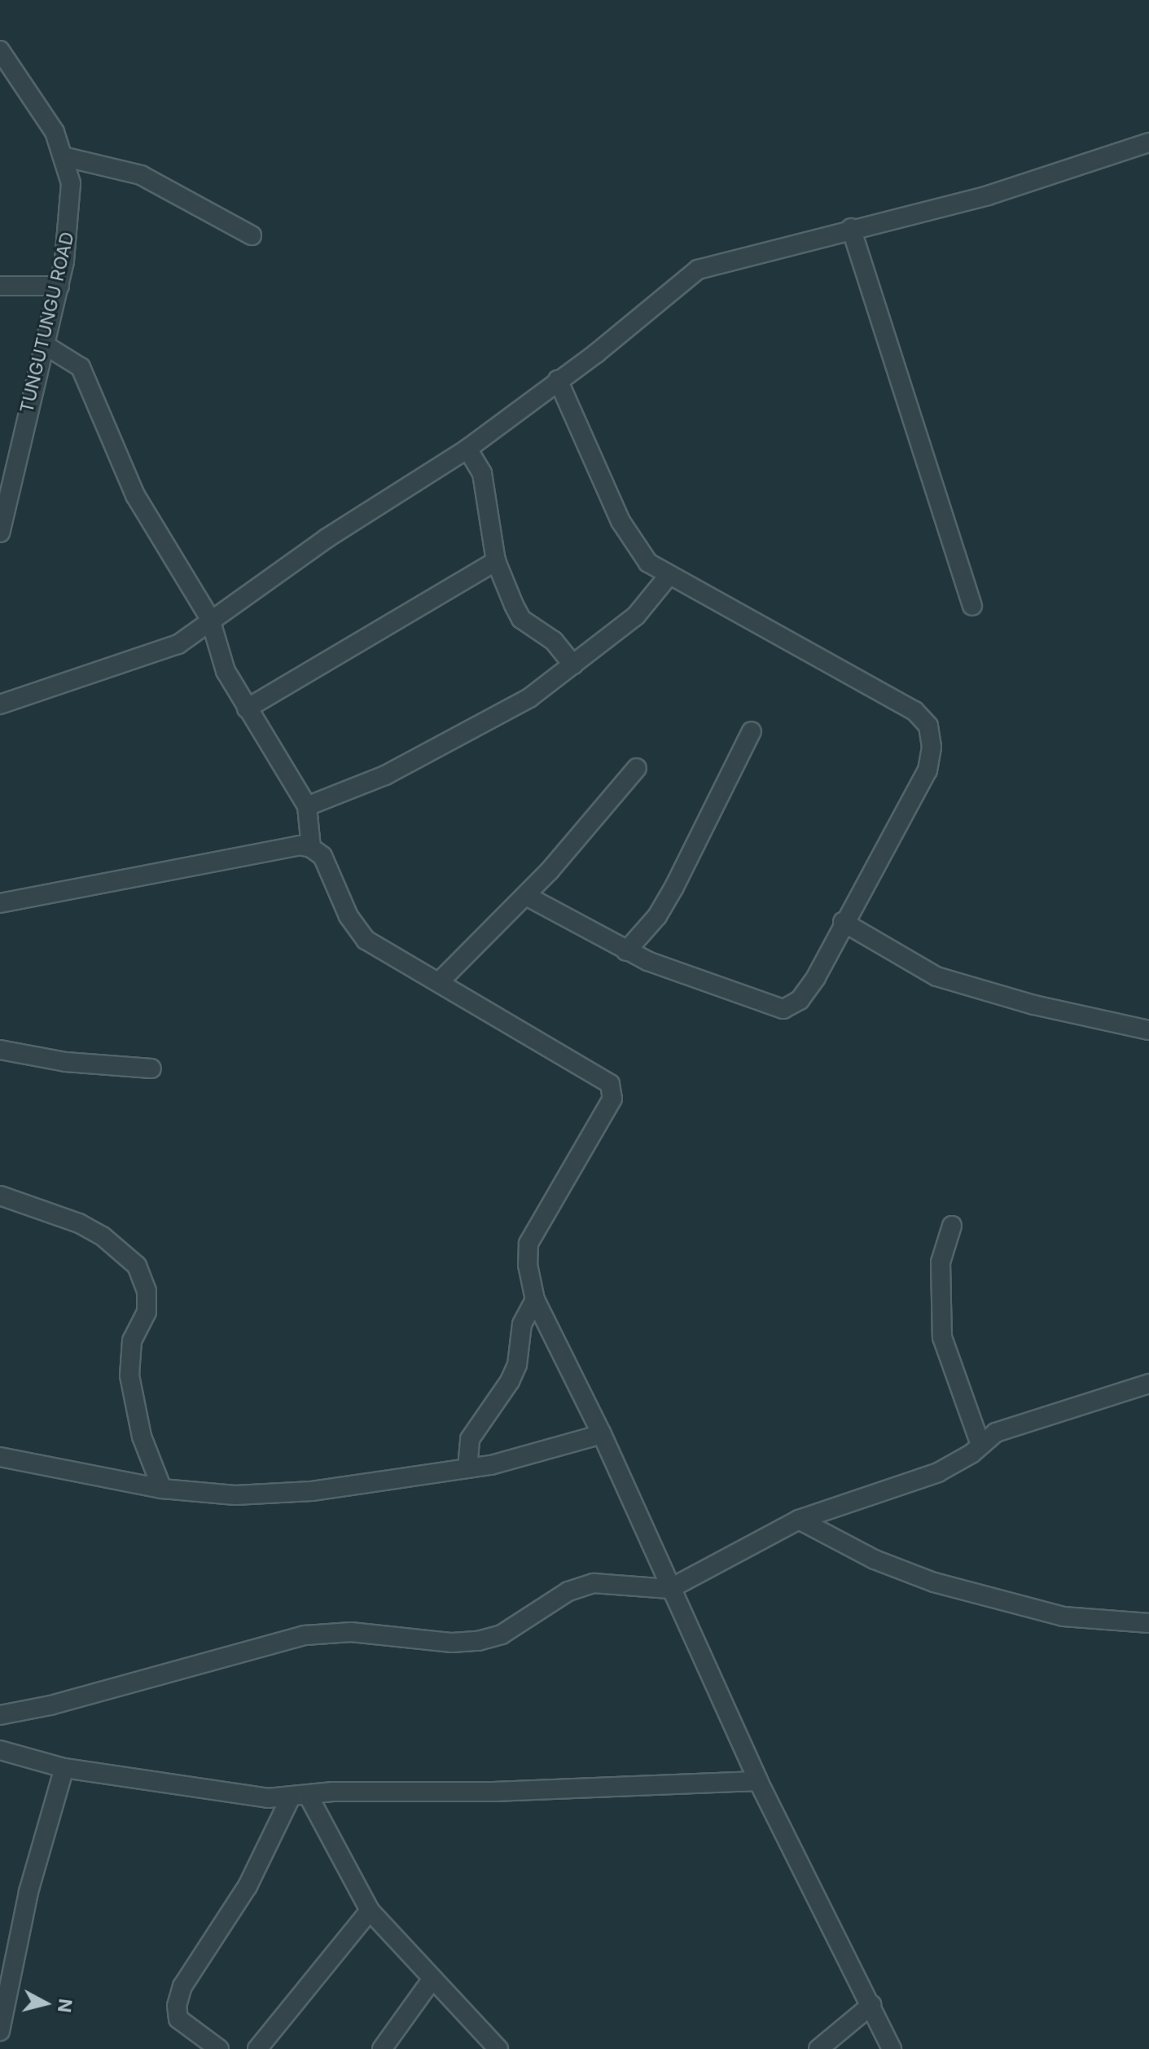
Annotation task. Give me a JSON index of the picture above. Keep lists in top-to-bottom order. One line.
{"streets":{"street":["TUNGUTUNGU ROAD"]},"north":"right"}
